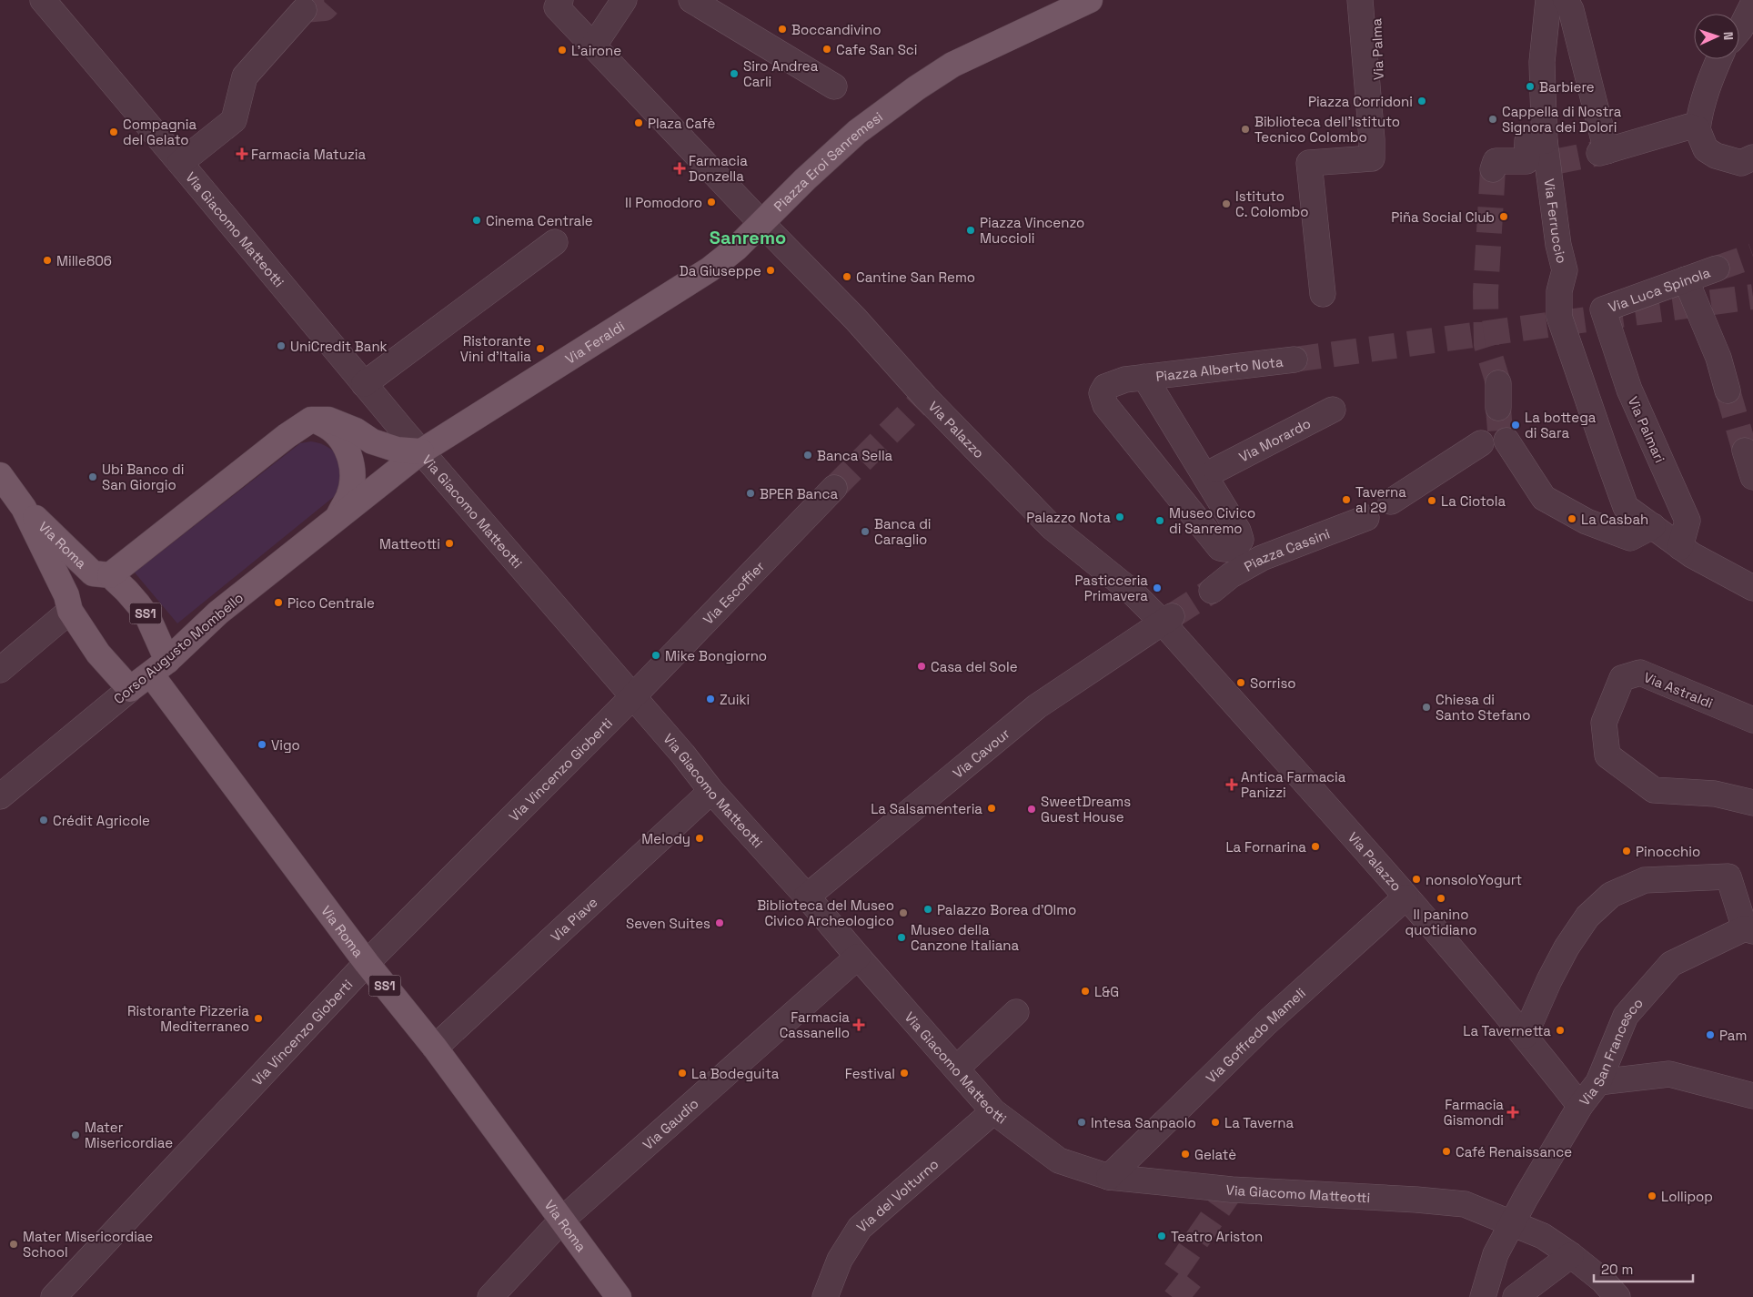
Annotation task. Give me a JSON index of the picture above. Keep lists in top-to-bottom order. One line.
{"streets":{"main road":["Piazza Eroi Sanremesi","Via Feraldi","Via Roma","SS1","Corso Augusto Mombello"],"street":["Via Palma","Via Ferruccio","Via Giacomo Matteotti","Via Luca Spinola","Piazza Alberto Nota","Via Palazzo","Via Palmari","Via Morardo","Piazza Cassini","Via Escoffier","Via Astraldi","Via Cavour","Via Vincenzo Gioberti","Via Piave","Via Goffredo Mameli","Via San Francesco","Via Gaudio","Via del Volturno"]},"crossings":[["Piazza Eroi Sanremesi","Via Feraldi"],["Piazza Eroi Sanremesi","Via Palazzo"],["Via Giacomo Matteotti","Via Feraldi"],["Via Giacomo Matteotti","Via Escoffier"],["Via Giacomo Matteotti","Corso Augusto Mombello"],["Via Giacomo Matteotti","Via Cavour"],["Via Giacomo Matteotti","Via Vincenzo Gioberti"],["Via Giacomo Matteotti","Via Piave"],["Via Giacomo Matteotti","Via Goffredo Mameli"],["Via Giacomo Matteotti","Via San Francesco"],["Via Giacomo Matteotti","Via Gaudio"],["Via Giacomo Matteotti","Via del Volturno"],["Via Luca Spinola","Via Palmari"],["Via Feraldi","Via Palazzo"],["Via Feraldi","Corso Augusto Mombello"],["Via Palazzo","Via Cavour"],["Via Palazzo","Via Goffredo Mameli"],["Via Palazzo","Via San Francesco"],["Via Roma","Corso Augusto Mombello"],["Via Roma","Via Vincenzo Gioberti"],["Via Roma","Via Piave"],["Via Roma","Via Gaudio"],["Via Escoffier","Via Vincenzo Gioberti"]],"districts":["Sanremo"],"places":{"other":["Boccandivino","Cafe San Sci","L'airone","Siro Andrea Carli","Barbiere","Piazza Corridoni","Cappella di Nostra Signora dei Dolori","Plaza Cafè","Biblioteca dell'Istituto Tecnico Colombo","Compagnia del Gelato","Il Pomodoro","Istituto C. Colombo","Piña Social Club","Cinema Centrale","Piazza Vincenzo Muccioli","Mille806","Da Giuseppe","Cantine San Remo","UniCredit Bank","Ristorante Vini d'Italia","La bottega di Sara","Banca Sella","Ubi Banco di San Giorgio","BPER Banca","Taverna al 29","La Ciotola","Palazzo Nota","La Casbah","Museo Civico di Sanremo","Banca di Caraglio","Matteotti","Pasticceria Primavera","Pico Centrale","Mike Bongiorno","Casa del Sole","Sorriso","Zuiki","Chiesa di Santo Stefano","Vigo","La Salsamenteria","SweetDreams Guest House","Crédit Agricole","Melody","La Fornarina","Pinocchio","nonsoloYogurt","Il panino quotidiano","Palazzo Borea d'Olmo","Biblioteca del Museo Civico Archeologico","Seven Suites","Museo della Canzone Italiana","L&G","Ristorante Pizzeria Mediterraneo","La Tavernetta","Pam","La Bodeguita","Festival","Intesa Sanpaolo","La Taverna","Mater Misericordiae","Café Renaissance","Gelatè","Lollipop","Teatro Ariston","Mater Misericordiae School"],"health":["Farmacia Matuzia","Farmacia Donzella","Antica Farmacia Panizzi","Farmacia Cassanello","Farmacia Gismondi"]},"scale_bar":"20 m","north":"right"}
